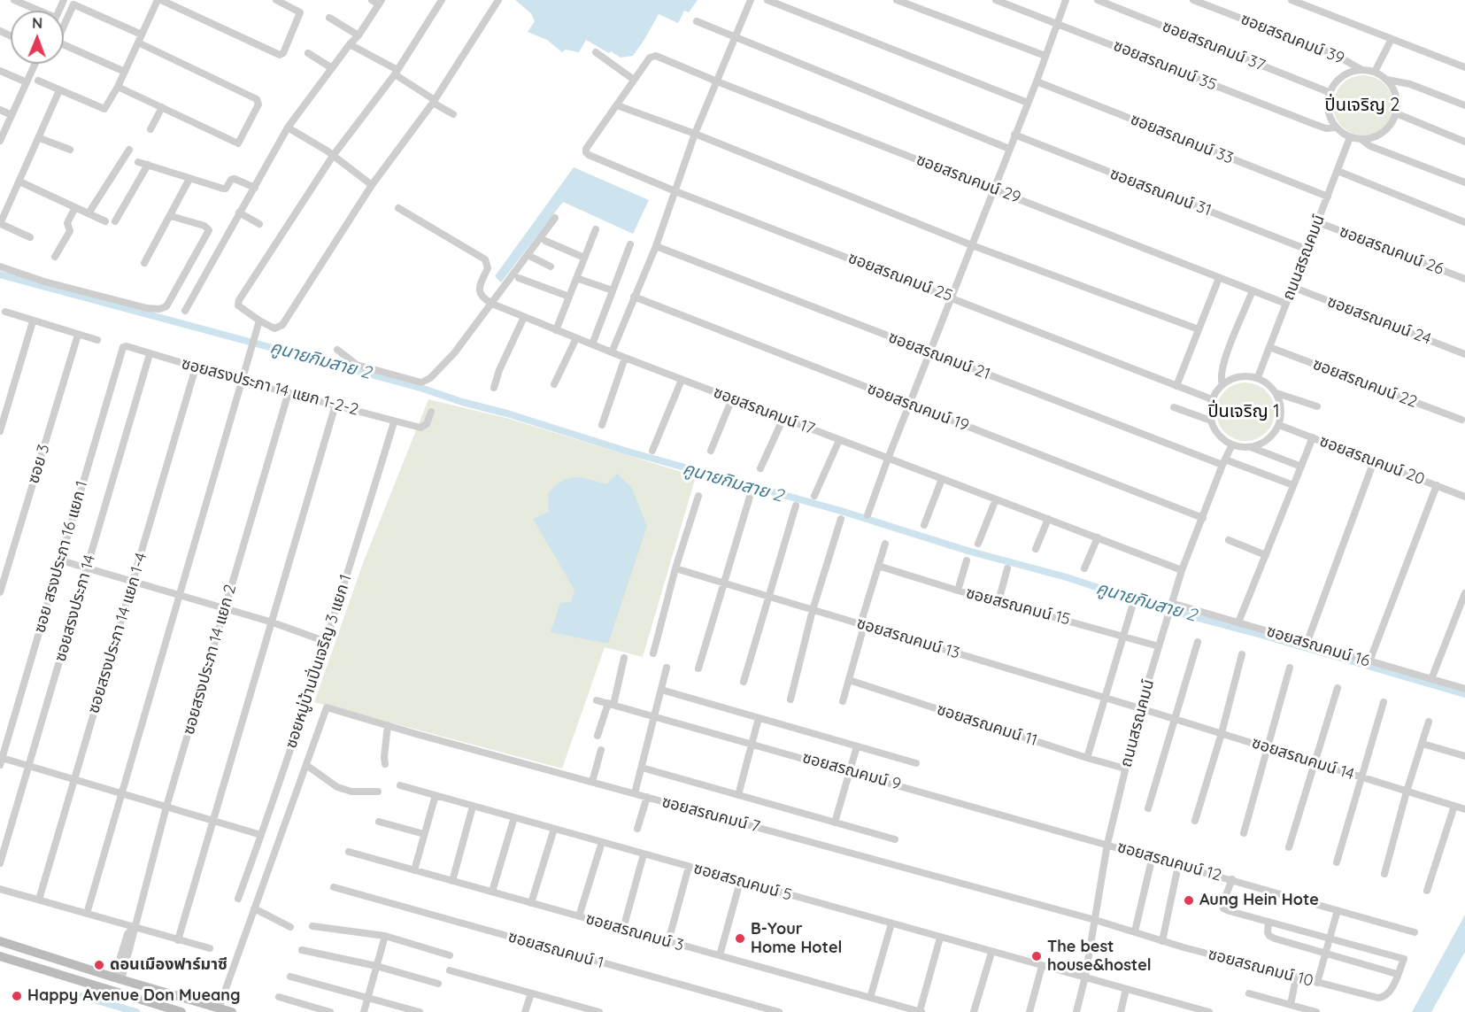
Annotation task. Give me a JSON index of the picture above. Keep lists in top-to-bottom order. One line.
{"streets":{"street":["ซอยสรณคมน์ 39","ซอยสรณคมน์ 37","ซอยสรณคมน์ 35","ซอยสรณคมน์ 33","ซอยสรณคมน์ 29","ซอยสรณคมน์ 31","ซอยสรณคมน์ 26","ถนนสรณคมน์","ซอยสรณคมน์ 25","ซอยสรณคมน์ 24","ซอยสรณคมน์ 21","ซอยสรณคมน์ 22","ซอยสรงประภา 14 แยก 1-2-2","ซอยสรณคมน์ 19","ซอยสรณคมน์ 17","ซอยสรณคมน์ 20","ซอย 3","ซอย สรงประภา 16 แยก 1","ซอยสรณคมน์ 15","ซอยสรงประภา 14","ซอยสรงประภา 14 แยก 1-4","ซอยสรณคมน์ 13","ซอยสรณคมน์ 16","ซอยสรงประภา 14 แยก 2","ซอยหมู่บ้านปิ่นเจริญ 3 แยก 1","ซอยสรณคมน์ 11","ซอยสรณคมน์ 14","ซอยสรณคมน์ 9","ซอยสรณคมน์ 7","ซอยสรณคมน์ 12","ซอยสรณคมน์ 5","ซอยสรณคมน์ 3","ซอยสรณคมน์ 1","ซอยสรณคมน์ 10"]},"crossings":[["ซอยสรณคมน์ 39","ซอยสรณคมน์ 37"],["ซอยสรณคมน์ 39","ซอยสรณคมน์ 35"],["ซอยสรณคมน์ 39","ถนนสรณคมน์"],["ซอยสรณคมน์ 37","ซอยสรณคมน์ 35"],["ซอยสรณคมน์ 37","ถนนสรณคมน์"],["ซอยสรณคมน์ 35","ถนนสรณคมน์"],["ซอยสรณคมน์ 33","ถนนสรณคมน์"],["ซอยสรณคมน์ 29","ถนนสรณคมน์"],["ซอยสรณคมน์ 31","ถนนสรณคมน์"],["ซอยสรณคมน์ 26","ถนนสรณคมน์"],["ถนนสรณคมน์","ซอยสรณคมน์ 25"],["ถนนสรณคมน์","ซอยสรณคมน์ 24"],["ถนนสรณคมน์","ซอยสรณคมน์ 21"],["ถนนสรณคมน์","ซอยสรณคมน์ 22"],["ถนนสรณคมน์","ซอยสรณคมน์ 19"],["ถนนสรณคมน์","ซอยสรณคมน์ 17"],["ถนนสรณคมน์","ซอยสรณคมน์ 20"],["ถนนสรณคมน์","ซอยสรณคมน์ 15"],["ถนนสรณคมน์","ซอยสรณคมน์ 13"],["ถนนสรณคมน์","ซอยสรณคมน์ 16"],["ถนนสรณคมน์","ซอยสรณคมน์ 11"],["ถนนสรณคมน์","ซอยสรณคมน์ 14"],["ถนนสรณคมน์","ซอยสรณคมน์ 9"],["ถนนสรณคมน์","ซอยสรณคมน์ 7"],["ถนนสรณคมน์","ซอยสรณคมน์ 12"],["ถนนสรณคมน์","ซอยสรณคมน์ 5"],["ถนนสรณคมน์","ซอยสรณคมน์ 10"],["ซอยสรณคมน์ 25","ซอยสรณคมน์ 20"],["ซอยสรงประภา 14 แยก 1-2-2","ซอย สรงประภา 16 แยก 1"],["ซอยสรงประภา 14 แยก 1-2-2","ซอยสรงประภา 14"],["ซอยสรงประภา 14 แยก 1-2-2","ซอยสรงประภา 14 แยก 1-4"],["ซอยสรงประภา 14 แยก 1-2-2","ซอยสรงประภา 14 แยก 2"],["ซอยสรงประภา 14 แยก 1-2-2","ซอยหมู่บ้านปิ่นเจริญ 3 แยก 1"],["ซอยสรณคมน์ 13","ซอยสรณคมน์ 14"],["ซอยสรณคมน์ 9","ซอยสรณคมน์ 12"],["ซอยสรณคมน์ 7","ซอยสรณคมน์ 10"]],"districts":["ปิ่นเจริญ 2","ปิ่นเจริญ 1"],"water":["คูนายกิมสาย 2"],"places":["Aung Hein Hote","B-Your Home Hotel","The best house&hostel","ดอนเมืองฟาร์มาซี","Happy Avenue Don Mueang"],"north":"top"}
